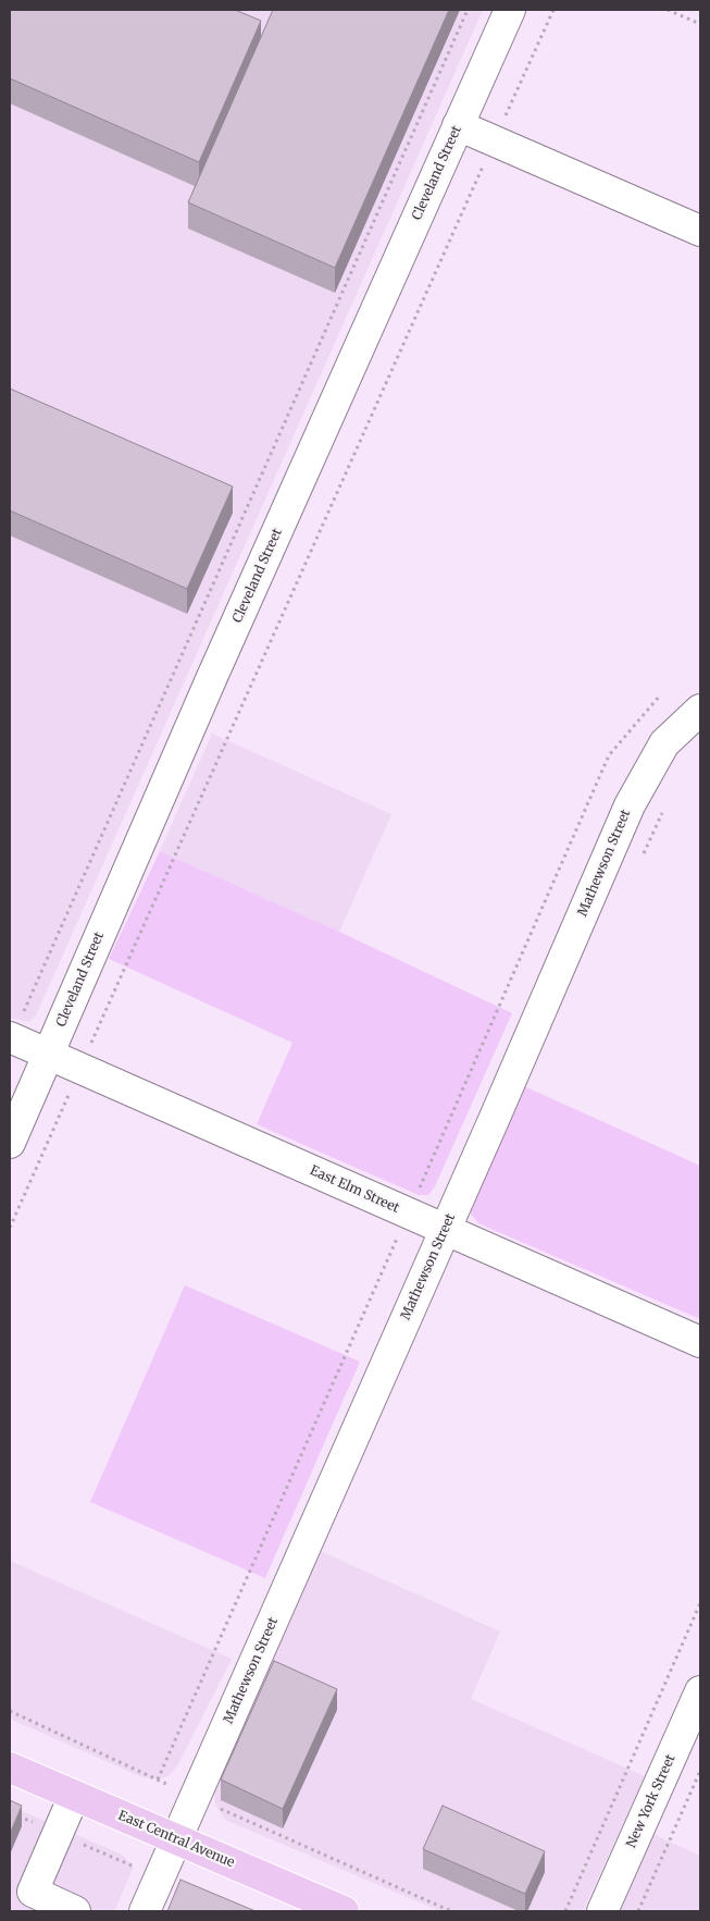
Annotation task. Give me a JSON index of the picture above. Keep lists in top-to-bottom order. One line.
{"streets":{"main road":["East Central Avenue"],"street":["Cleveland Street","Mathewson Street","East Elm Street","New York Street"]},"crossings":[["Cleveland Street","East Elm Street"],["Mathewson Street","East Elm Street"],["Mathewson Street","East Central Avenue"]]}
